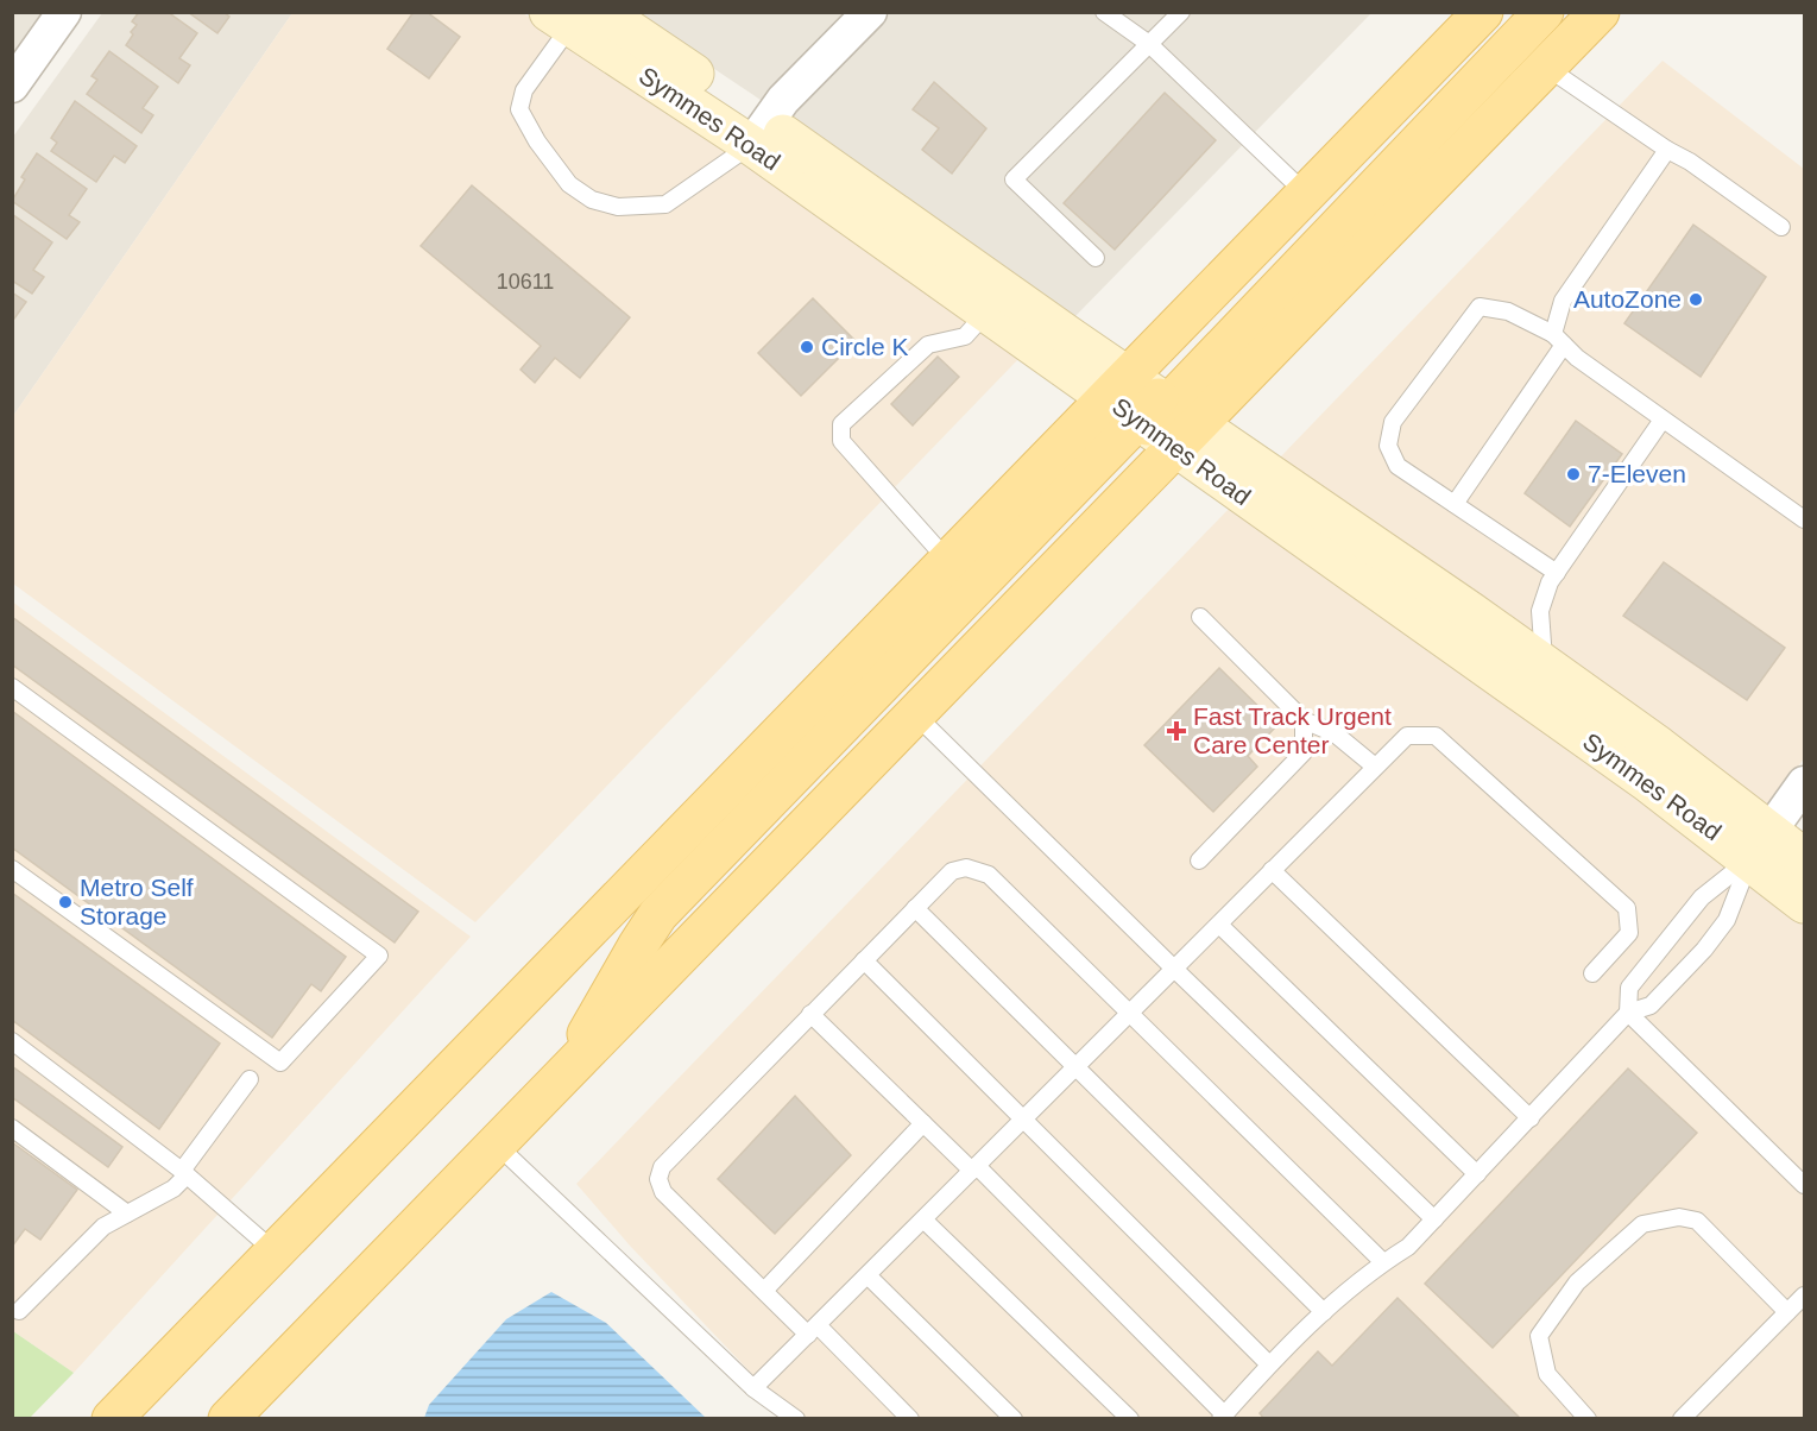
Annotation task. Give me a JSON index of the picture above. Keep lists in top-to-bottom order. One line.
{"streets":{"street":["Symmes Road"]},"places":{"other":["AutoZone","Circle K","7-Eleven","Metro Self Storage"],"health":["Fast Track Urgent Care Center"]},"house_numbers":["10611"]}
